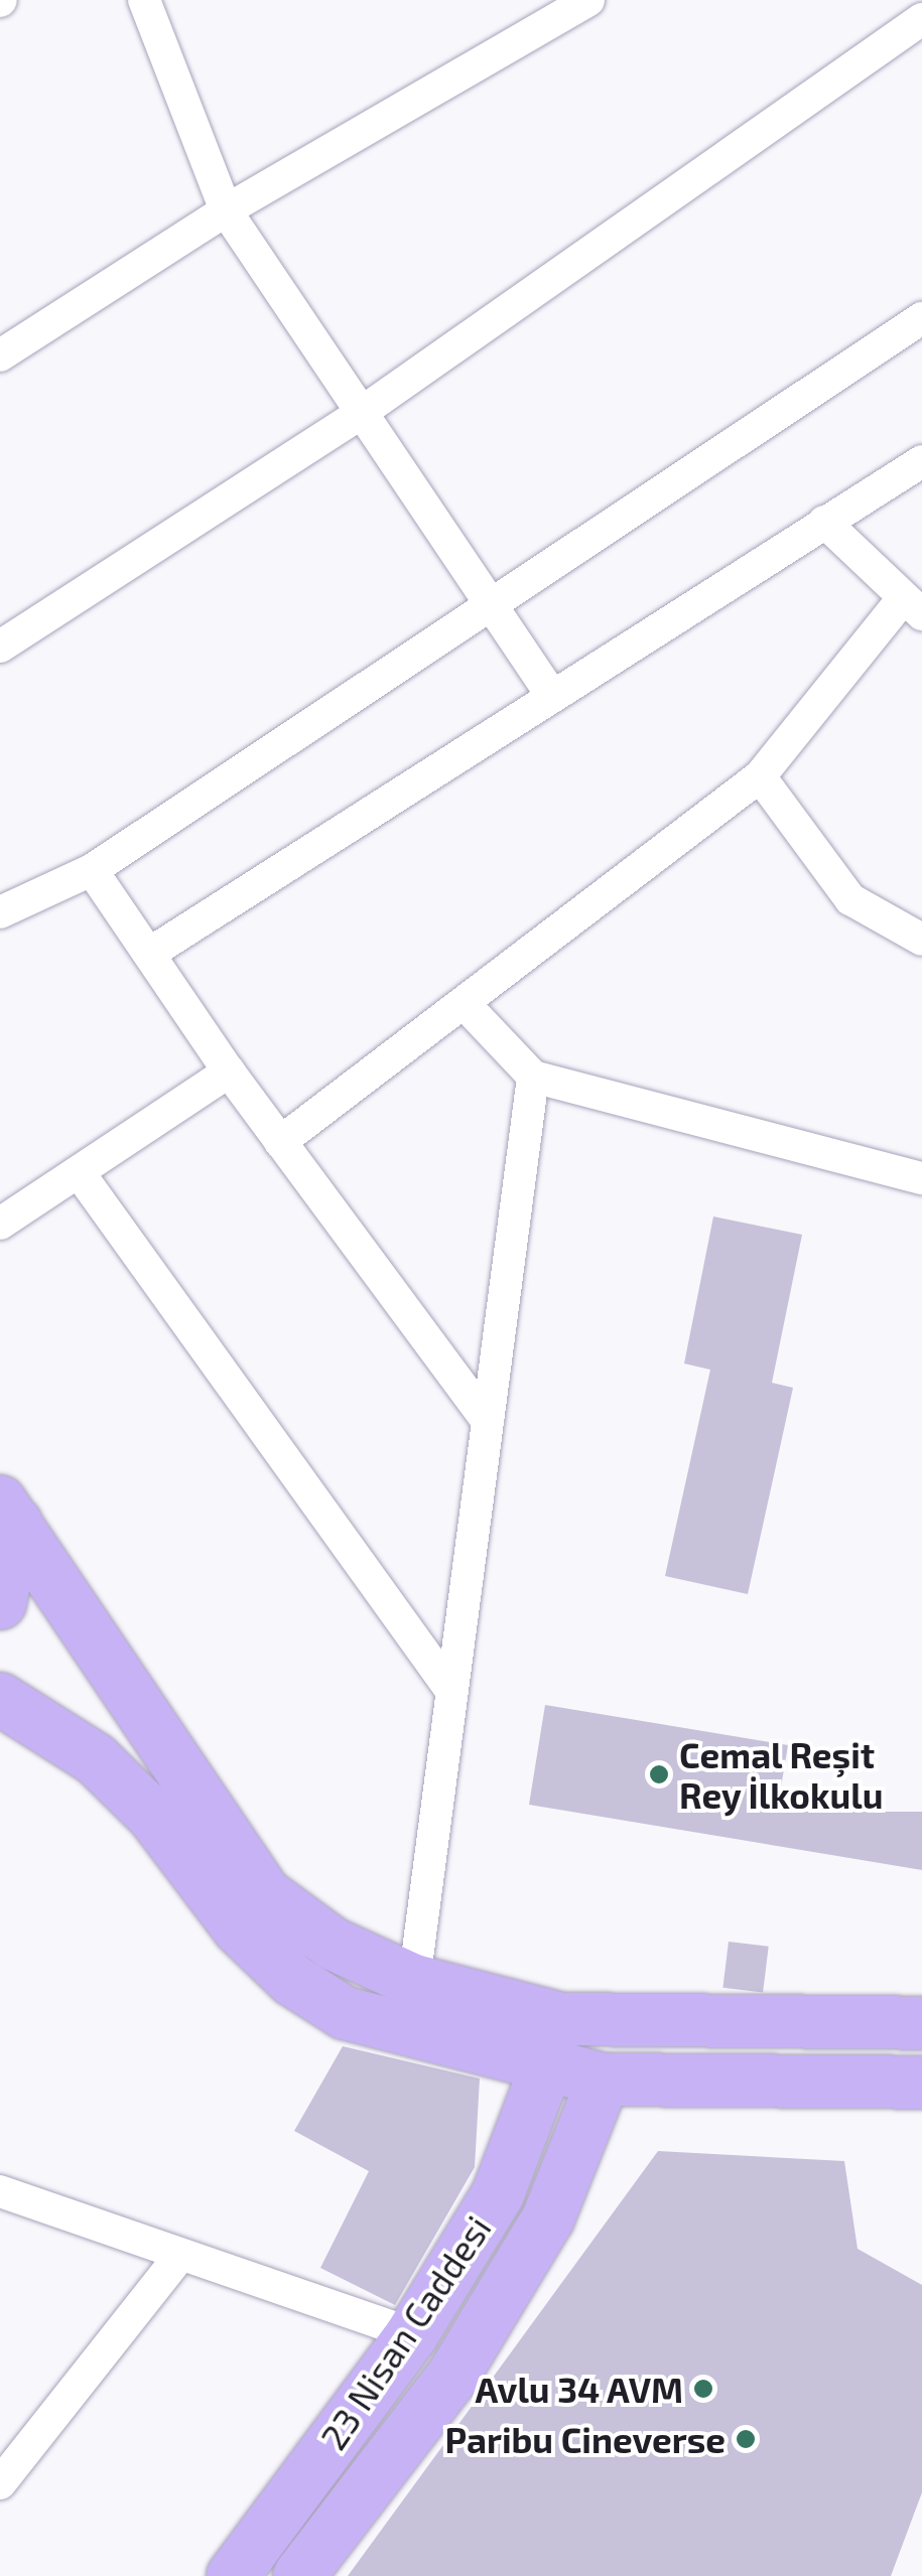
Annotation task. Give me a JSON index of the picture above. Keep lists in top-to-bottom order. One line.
{"streets":{"main road":["23 Nisan Caddesi"]},"places":["Cemal Reşit Rey İlkokulu","Avlu 34 AVM","Paribu Cineverse"]}
